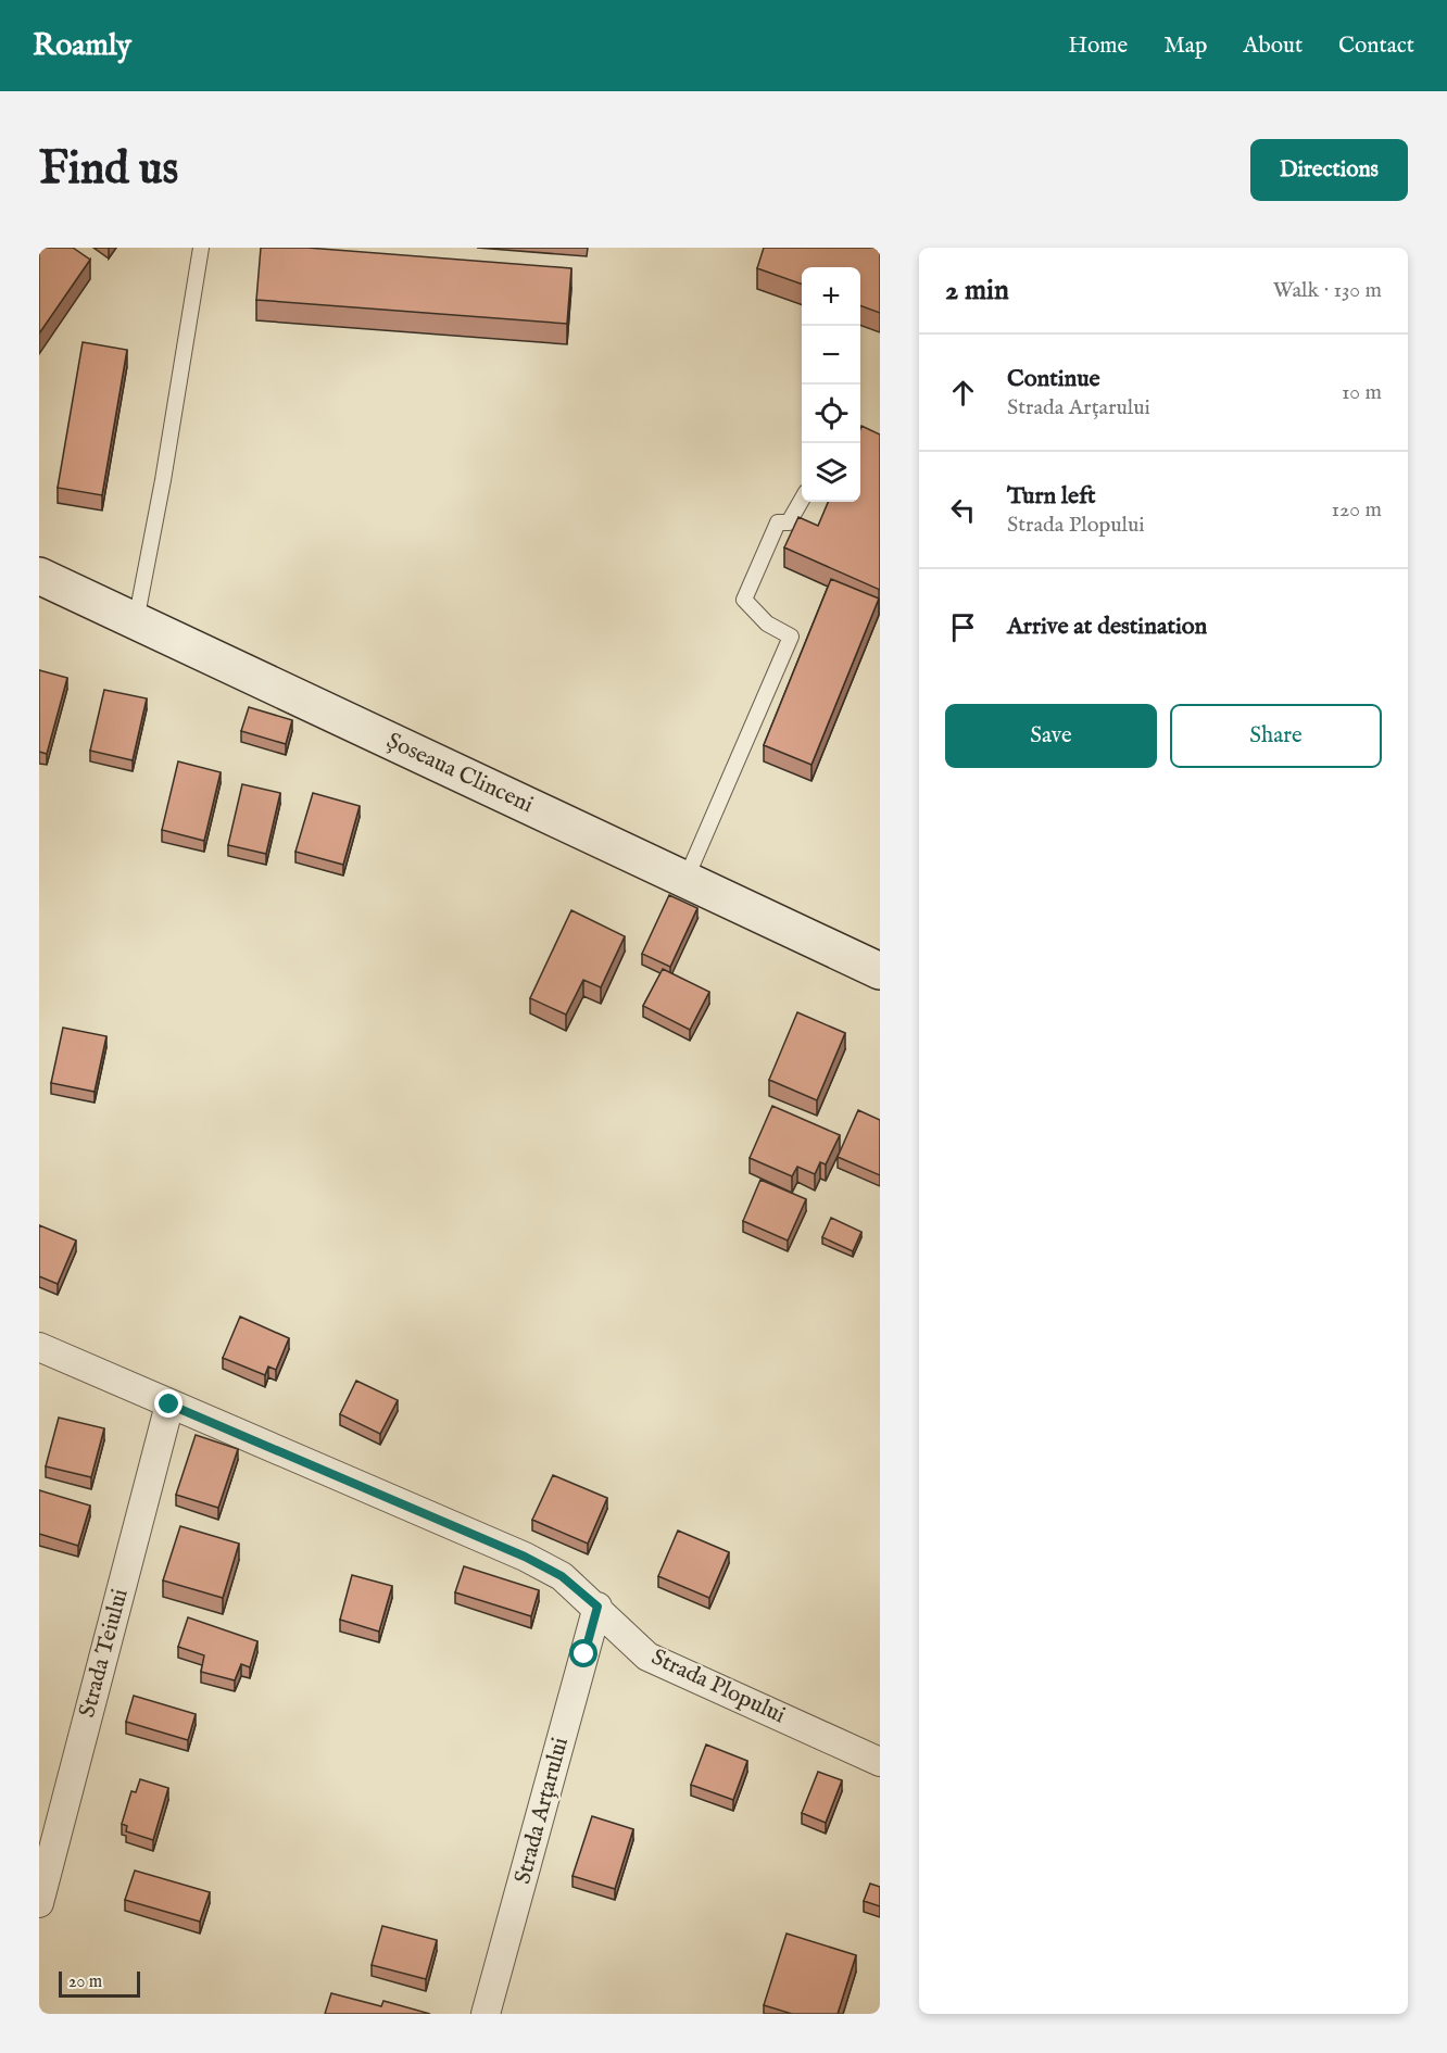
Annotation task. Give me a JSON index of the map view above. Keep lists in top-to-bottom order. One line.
{"streets":{"main road":["Șoseaua Clinceni"],"street":["Strada Teiului","Strada Plopului","Strada Arțarului"]},"crossings":[["Strada Teiului","Strada Plopului"],["Strada Plopului","Strada Arțarului"]],"scale_bar":"20 m","page":{"header":"Roamly","nav":["Home","Map","About","Contact"],"buttons":["Directions",["Save","Share"]],"title":"Find us","heading":["2 min","Walk · 130 m"],"map_buttons":["+","−"],"list":[["Continue","Strada Arțarului","10 m"],["Turn left","Strada Plopului","120 m"],"Arrive at destination"],"scale":"20 m"}}
